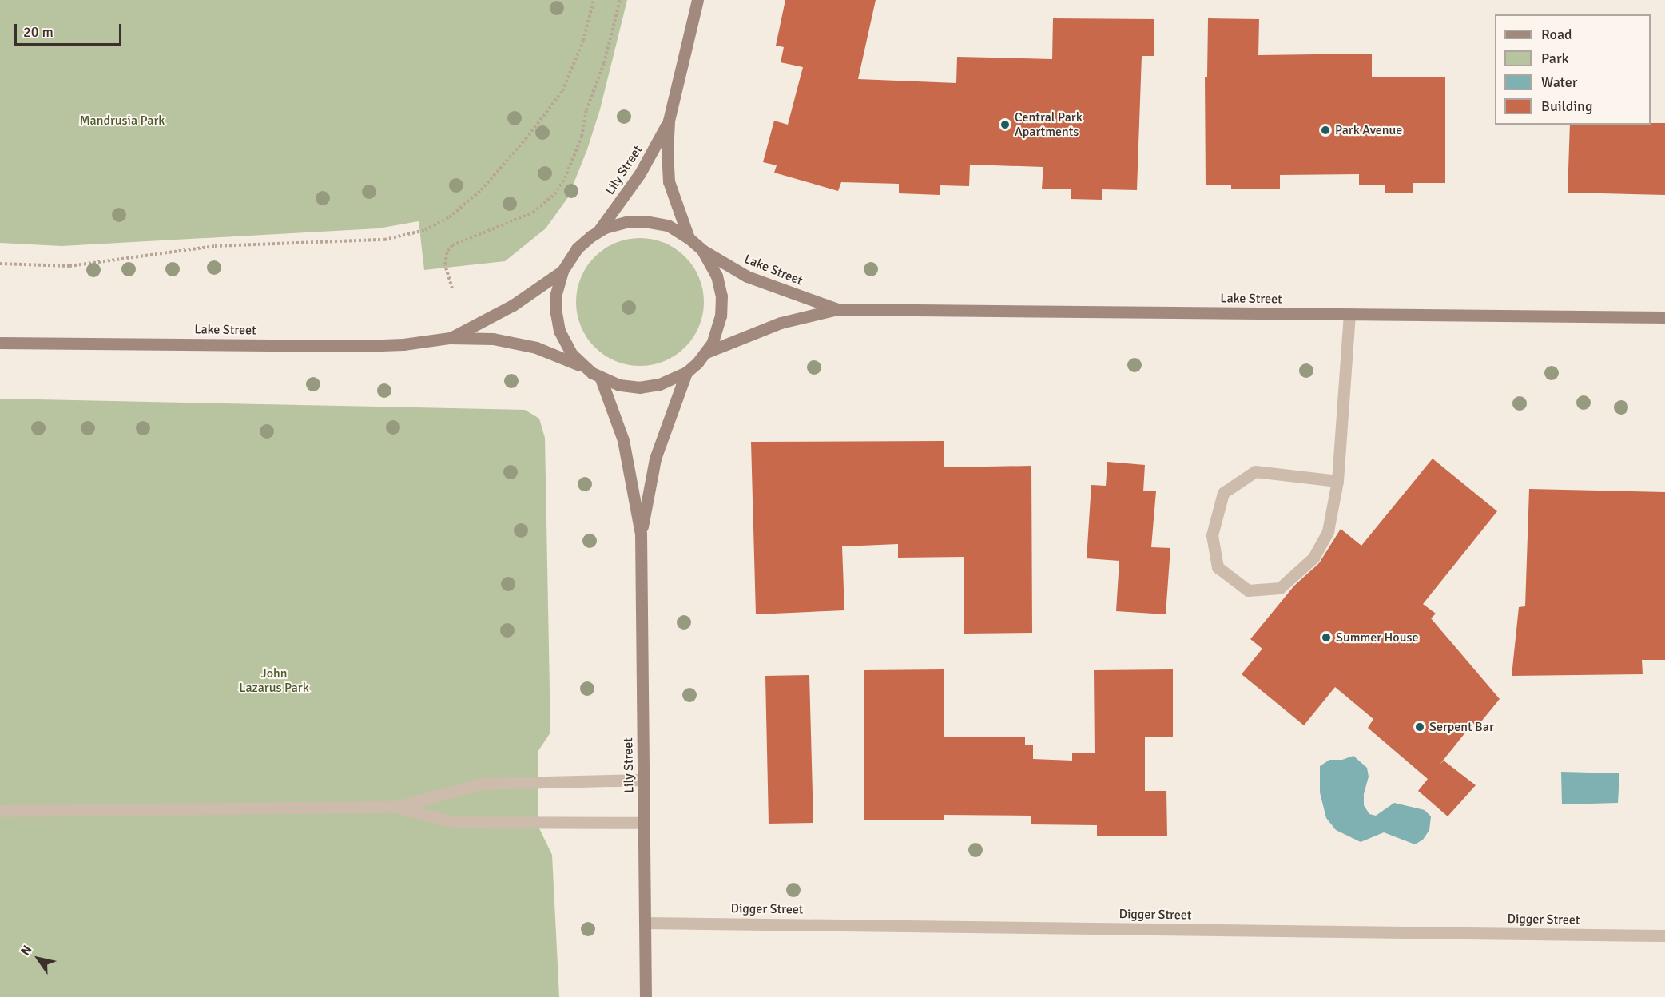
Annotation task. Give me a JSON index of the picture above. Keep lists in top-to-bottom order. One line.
{"streets":{"main road":["Lily Street","Lake Street"],"street":["Digger Street"]},"crossings":[["Lily Street","Lake Street"],["Lily Street","Digger Street"]],"parks":["Mandrusia Park","John Lazarus Park"],"places":["Central Park Apartments","Park Avenue","Summer House","Serpent Bar"],"legend":["Road","Park","Water","Building"],"scale_bar":"20 m","north":"top left"}
